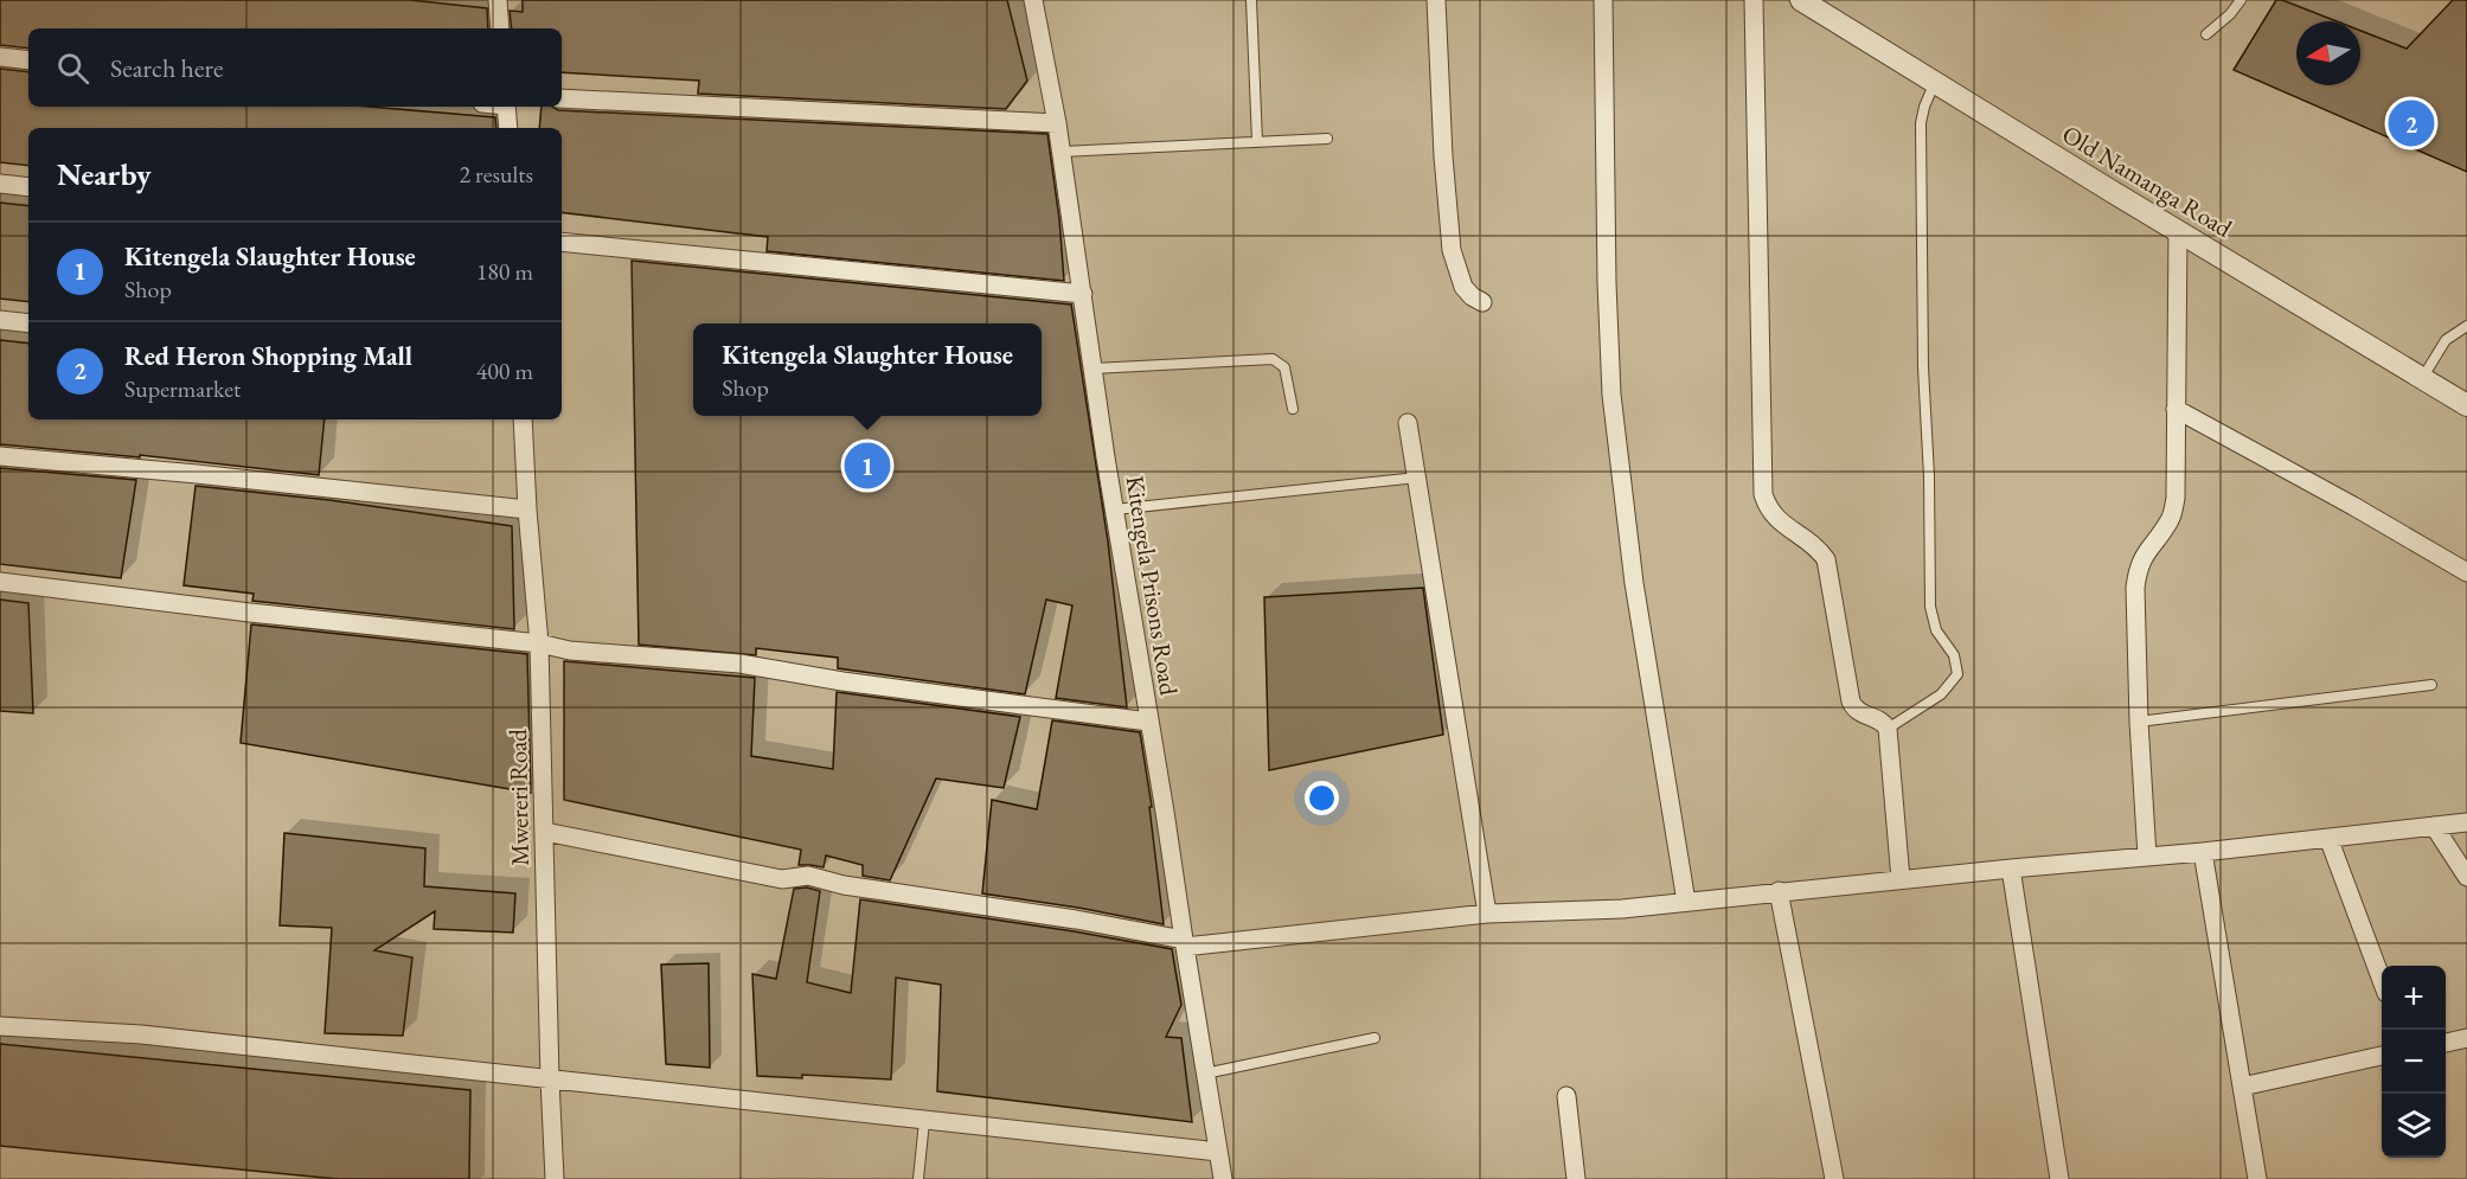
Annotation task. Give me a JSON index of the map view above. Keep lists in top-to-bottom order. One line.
{"streets":{"street":["Old Namanga Road","Kitengela Prisons Road","Mwereri Road"]},"north":"left","page":{"search":"Search here","pins":["2","1"],"heading":["Nearby","2 results"],"list":[{"mark":"1","name":"Kitengela Slaughter House","note":"Shop","value":"180 m"},{"mark":"2","name":"Red Heron Shopping Mall","note":"Supermarket","value":"400 m"}],"popup":["Kitengela Slaughter House","Shop"],"map_buttons":["+","−"]}}
